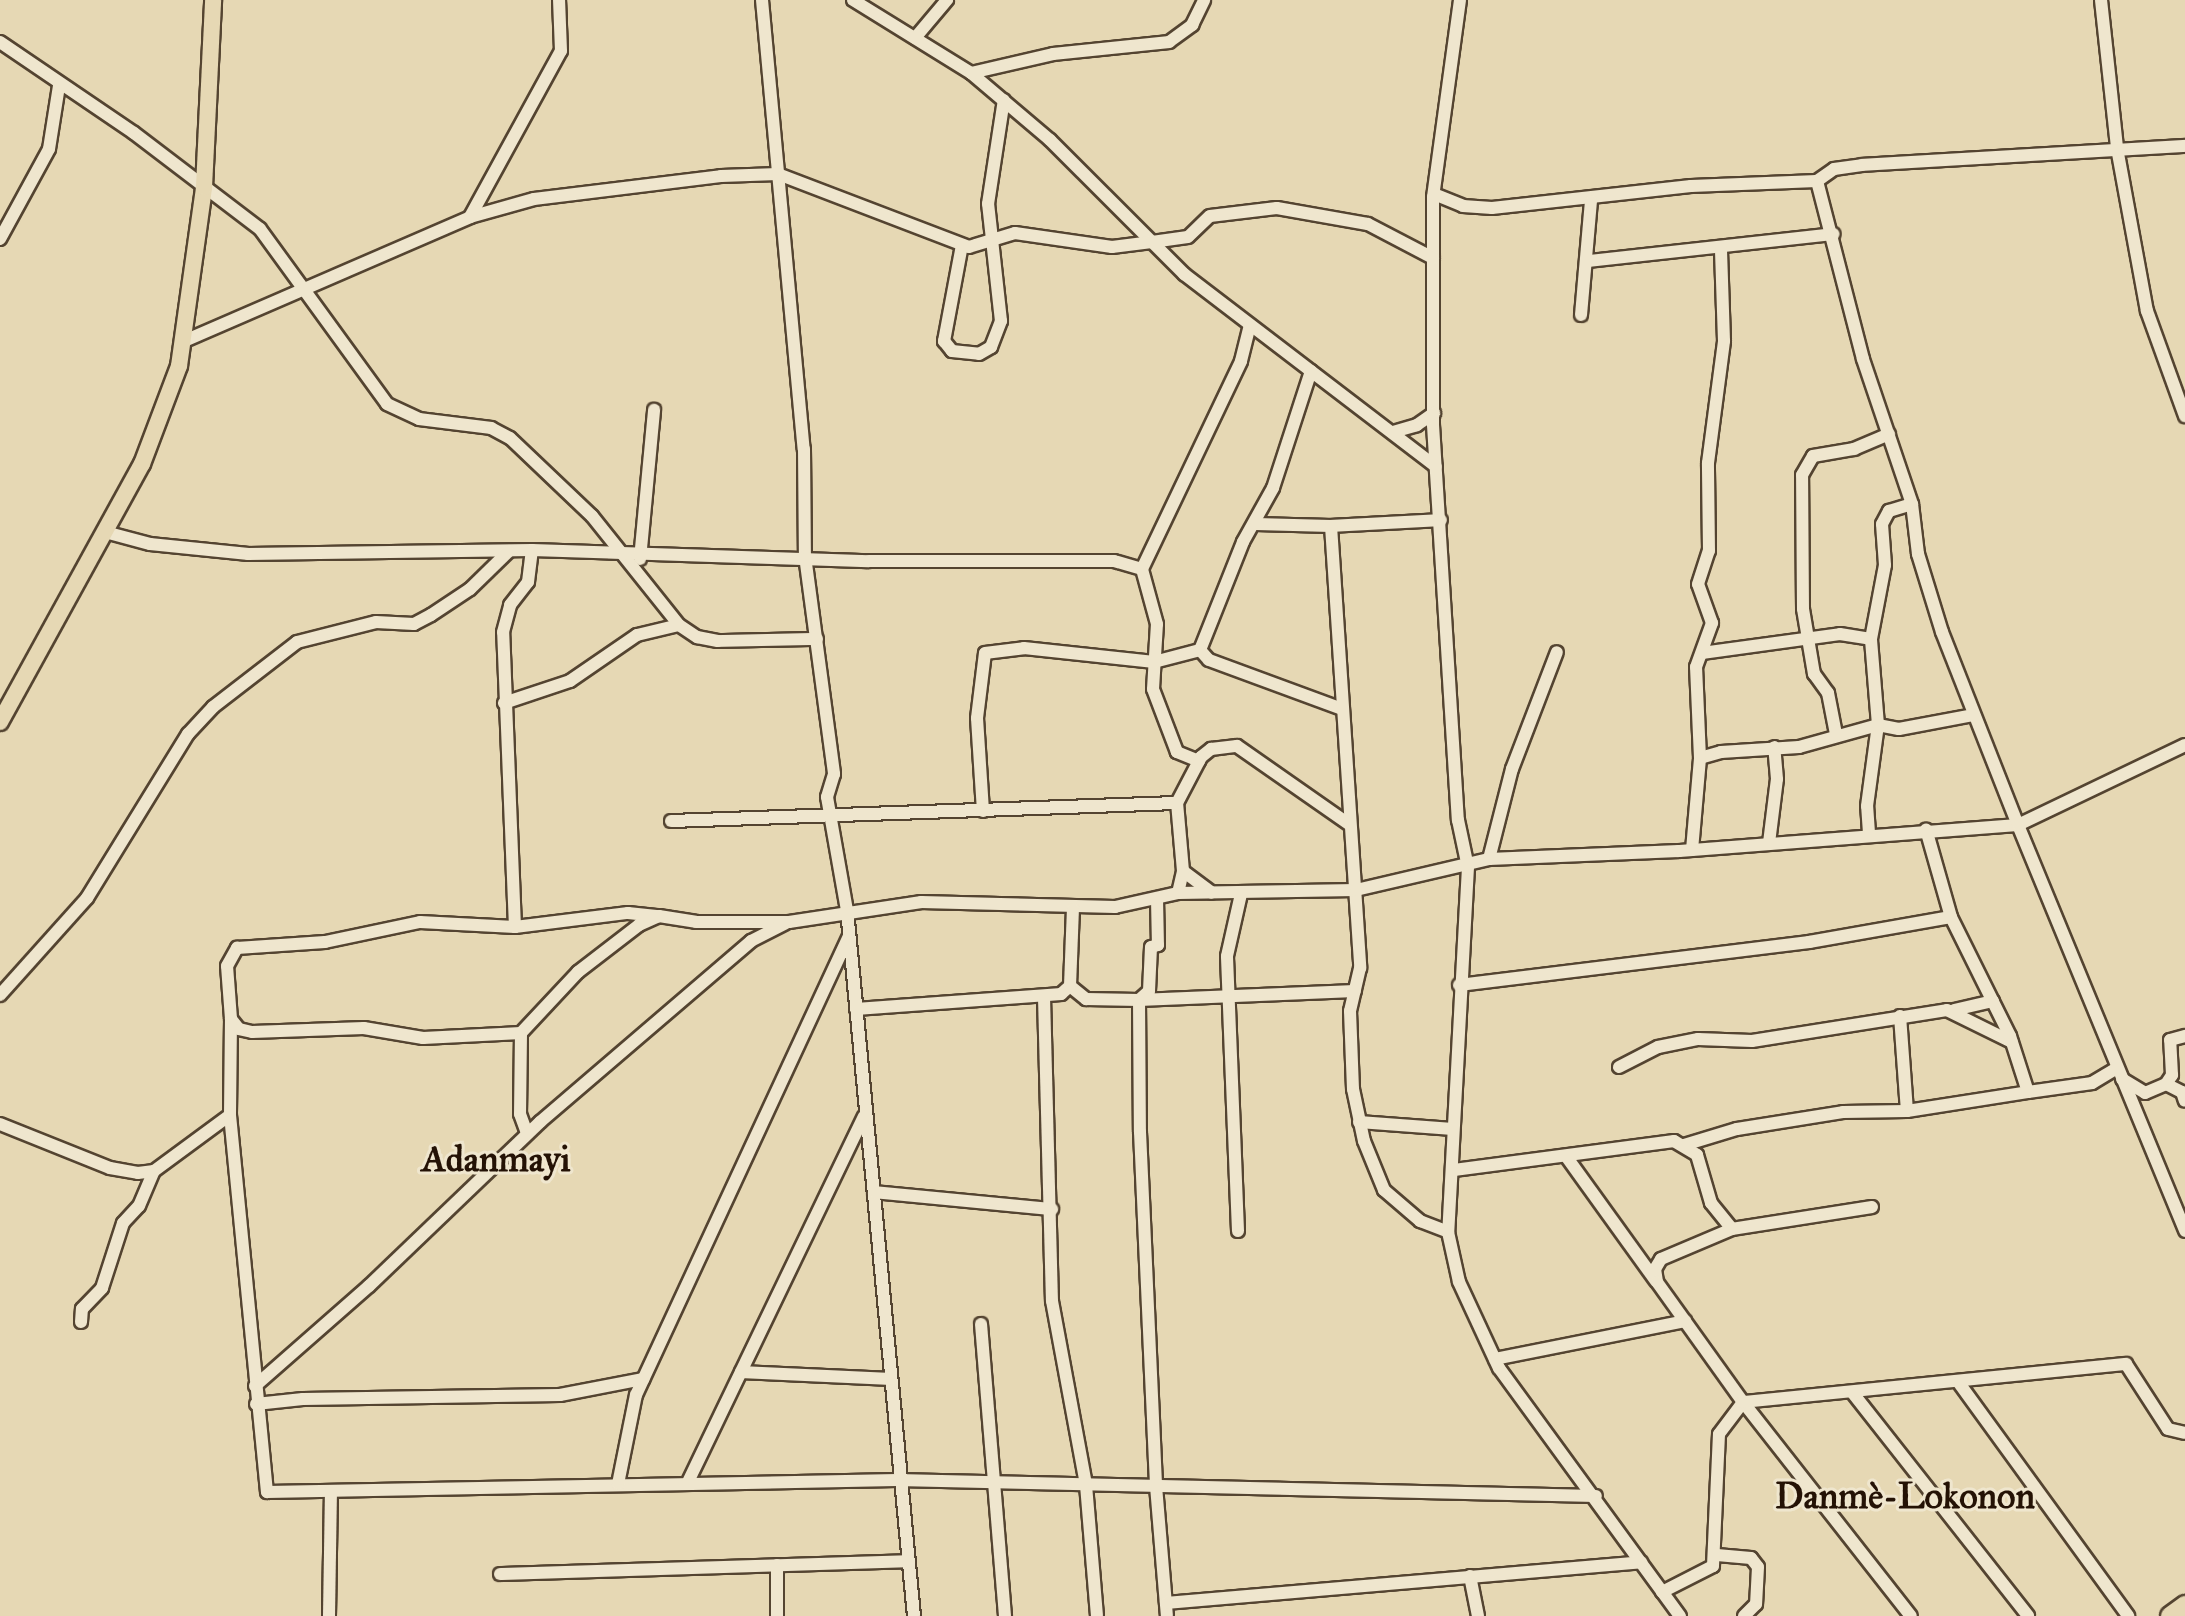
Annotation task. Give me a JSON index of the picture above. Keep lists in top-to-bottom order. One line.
{"districts":["Adanmayi","Danmè-Lokonon"]}
